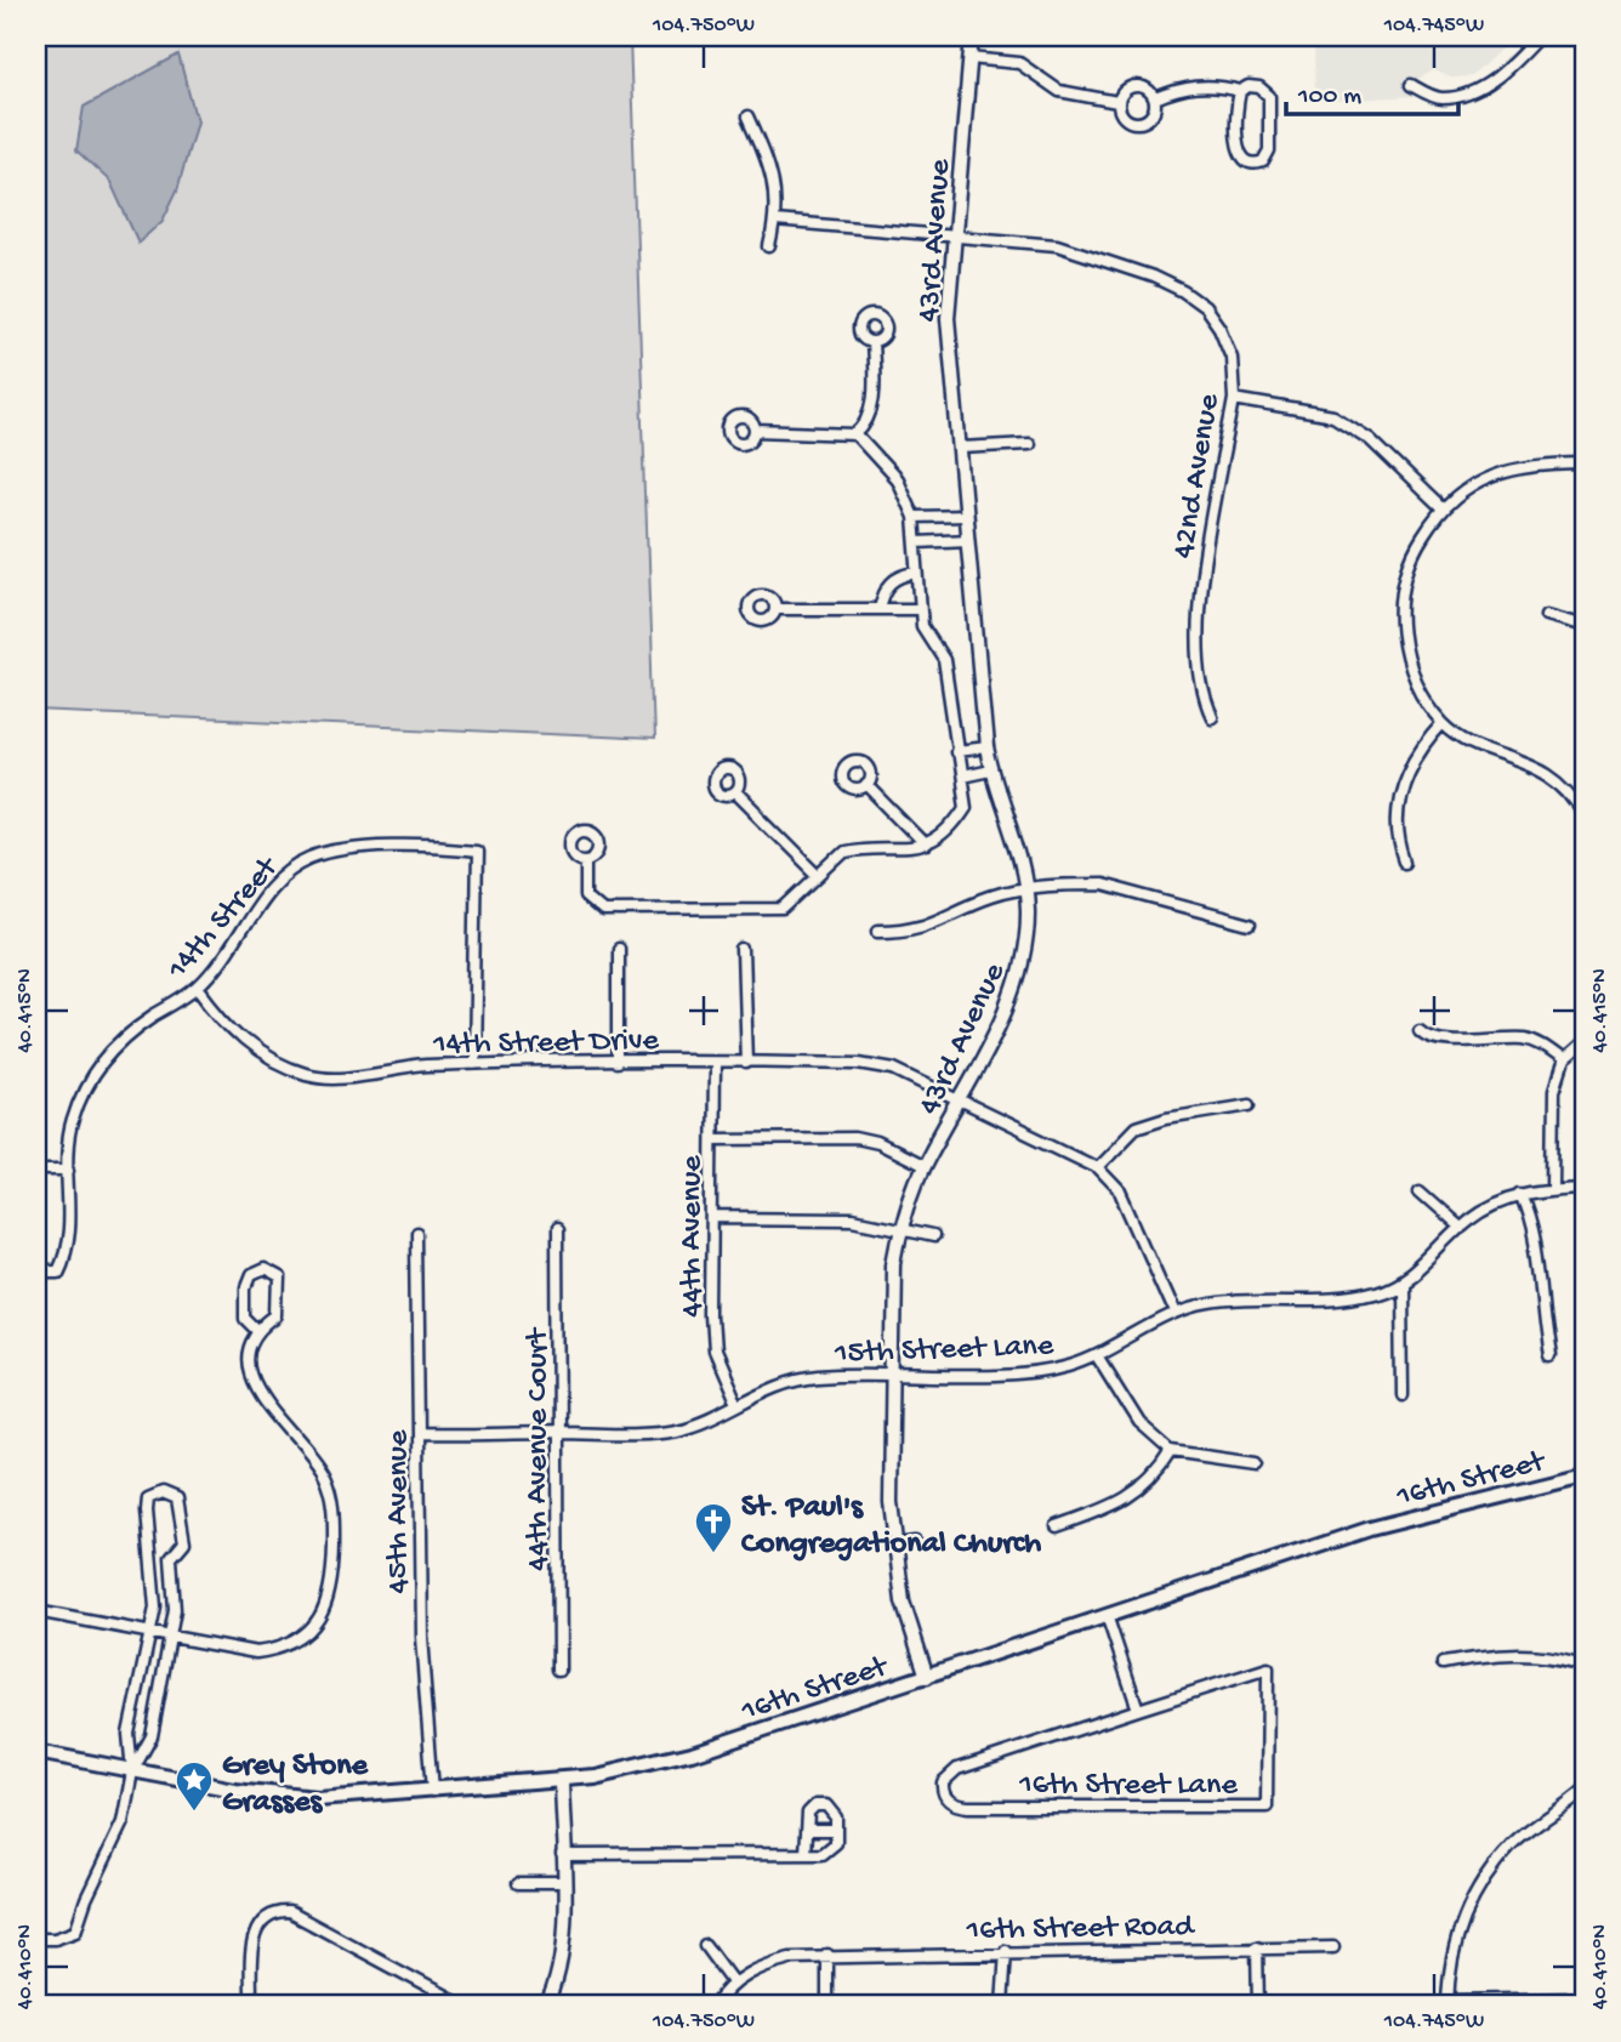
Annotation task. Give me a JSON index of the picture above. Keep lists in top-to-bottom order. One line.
{"streets":{"main road":["16th Street"],"street":["43rd Avenue","42nd Avenue","14th Street","14th Street Drive","44th Avenue","15th Street Lane","44th Avenue Court","45th Avenue","16th Street Lane","16th Street Road"]},"crossings":[["43rd Avenue","42nd Avenue"],["43rd Avenue","14th Street Drive"],["43rd Avenue","15th Street Lane"],["43rd Avenue","16th Street"],["14th Street","14th Street Drive"],["14th Street Drive","44th Avenue"],["14th Street Drive","15th Street Lane"],["44th Avenue","15th Street Lane"],["15th Street Lane","44th Avenue Court"],["15th Street Lane","45th Avenue"],["16th Street","45th Avenue"]],"places":{"church":["St. Paul's Congregational Church"],"place":["Grey Stone Grasses"]},"scale_bar":"100 m","coordinates":["104.750°W","104.745°W","40.415°N","40.410°N"]}
